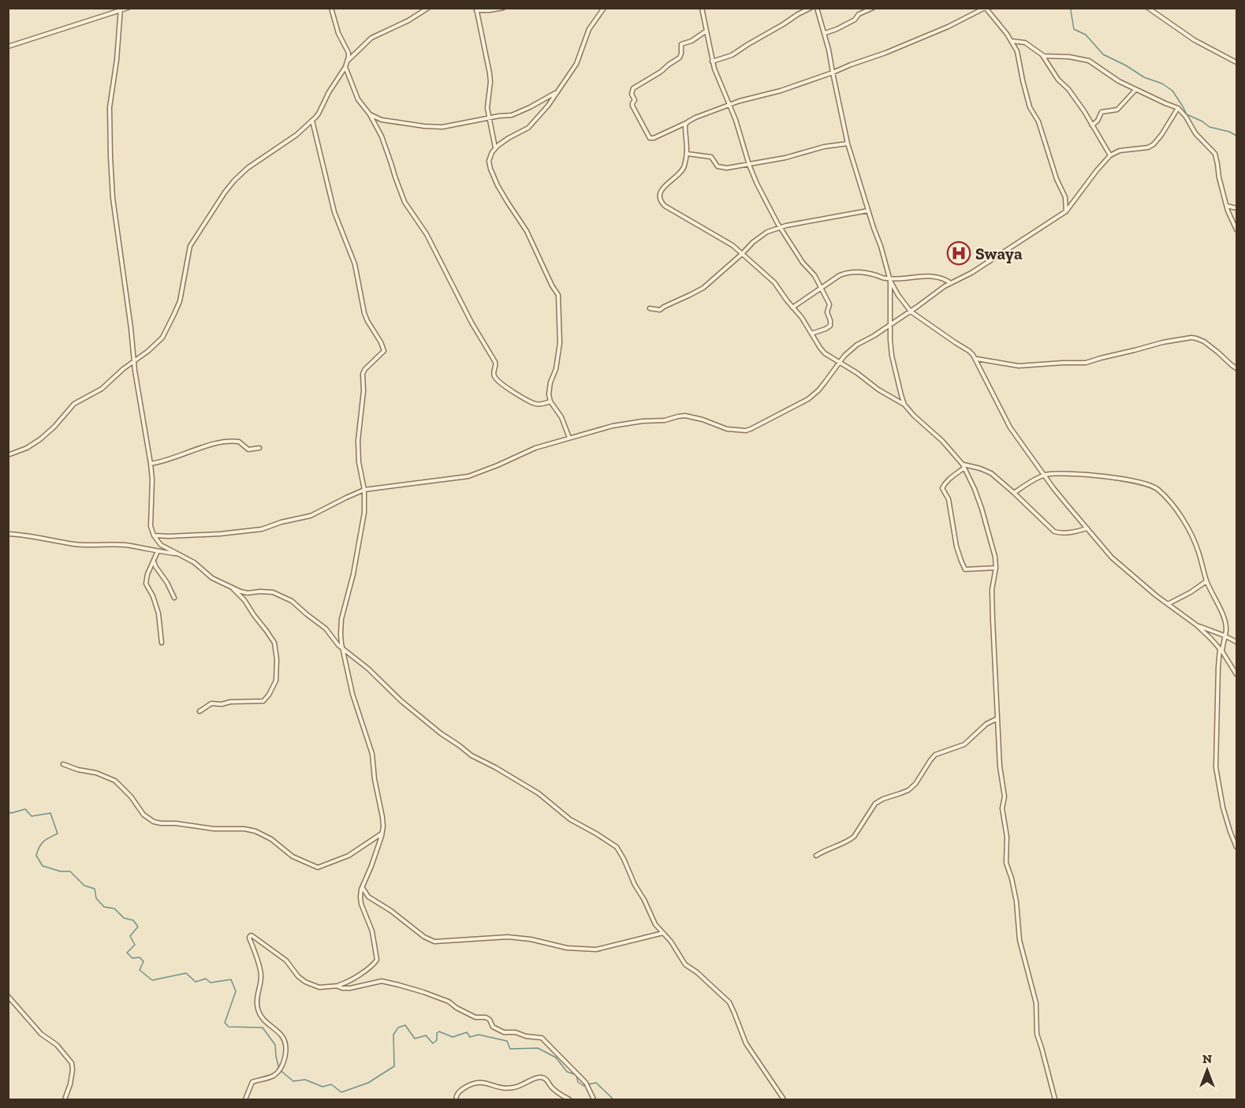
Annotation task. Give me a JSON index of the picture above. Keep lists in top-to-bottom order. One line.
{"places":{"hospital":["Swaya"]},"north":"top"}
